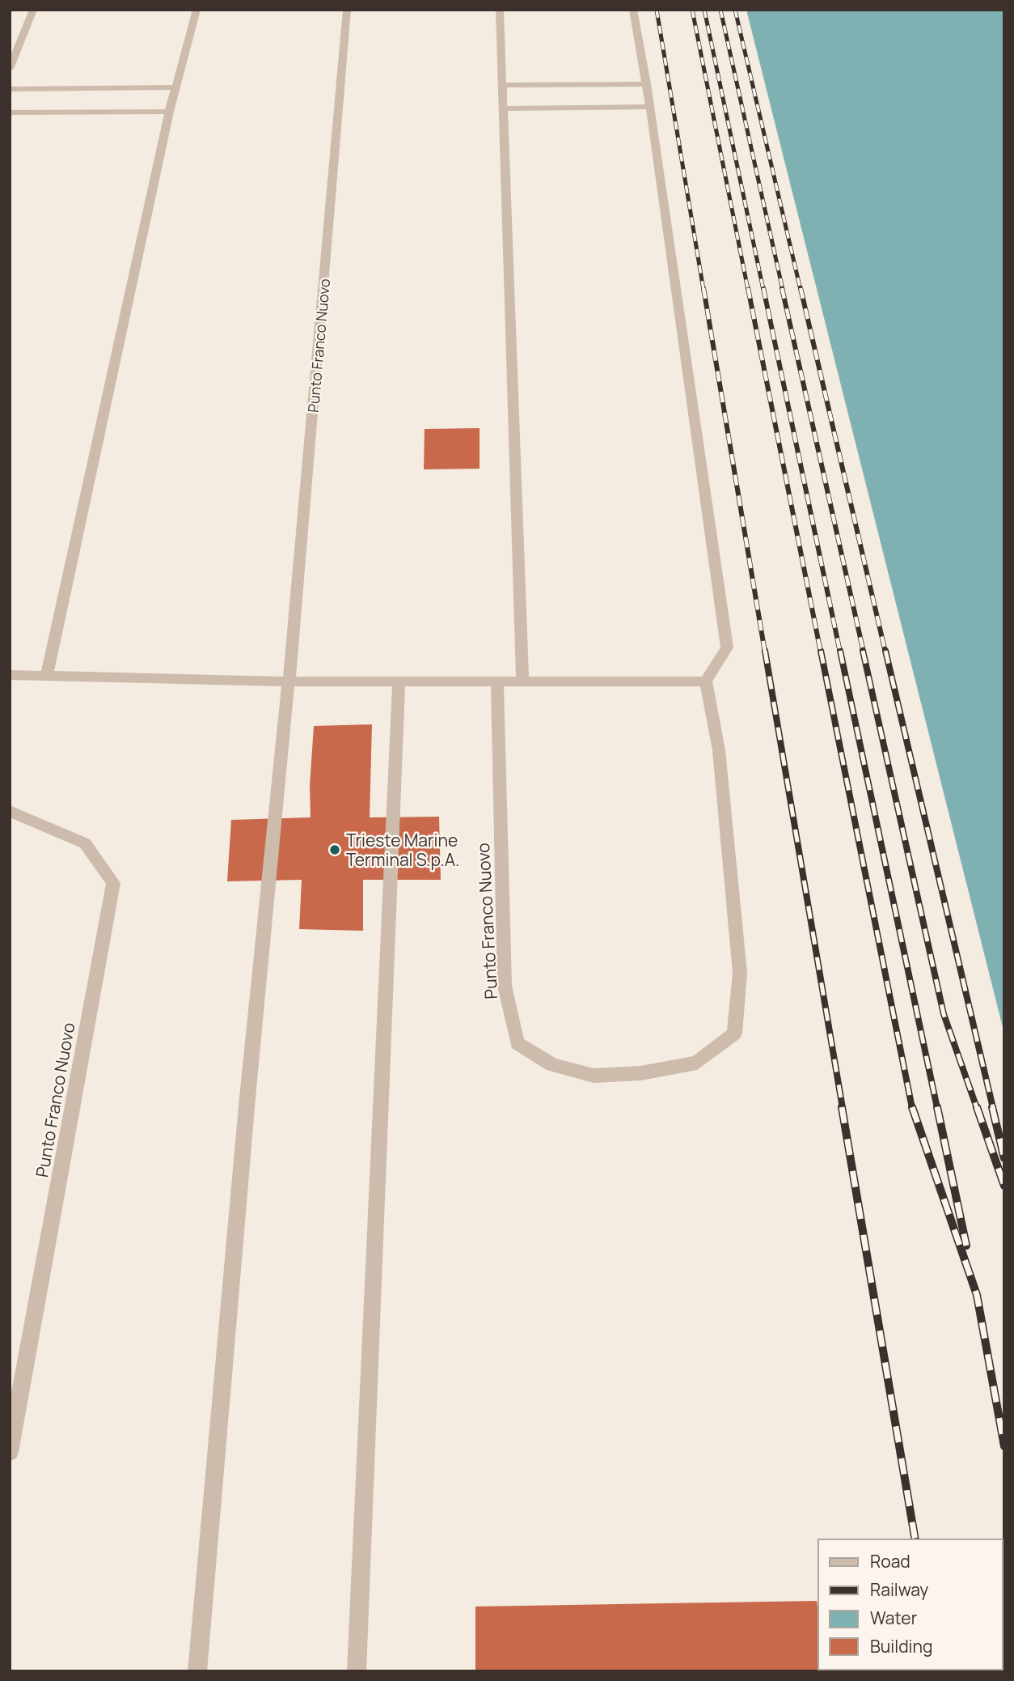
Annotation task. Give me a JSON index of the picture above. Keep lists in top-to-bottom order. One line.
{"streets":{"street":["Punto Franco Nuovo"]},"places":["Trieste Marine Terminal S.p.A."],"legend":["Road","Railway","Water","Building"]}
